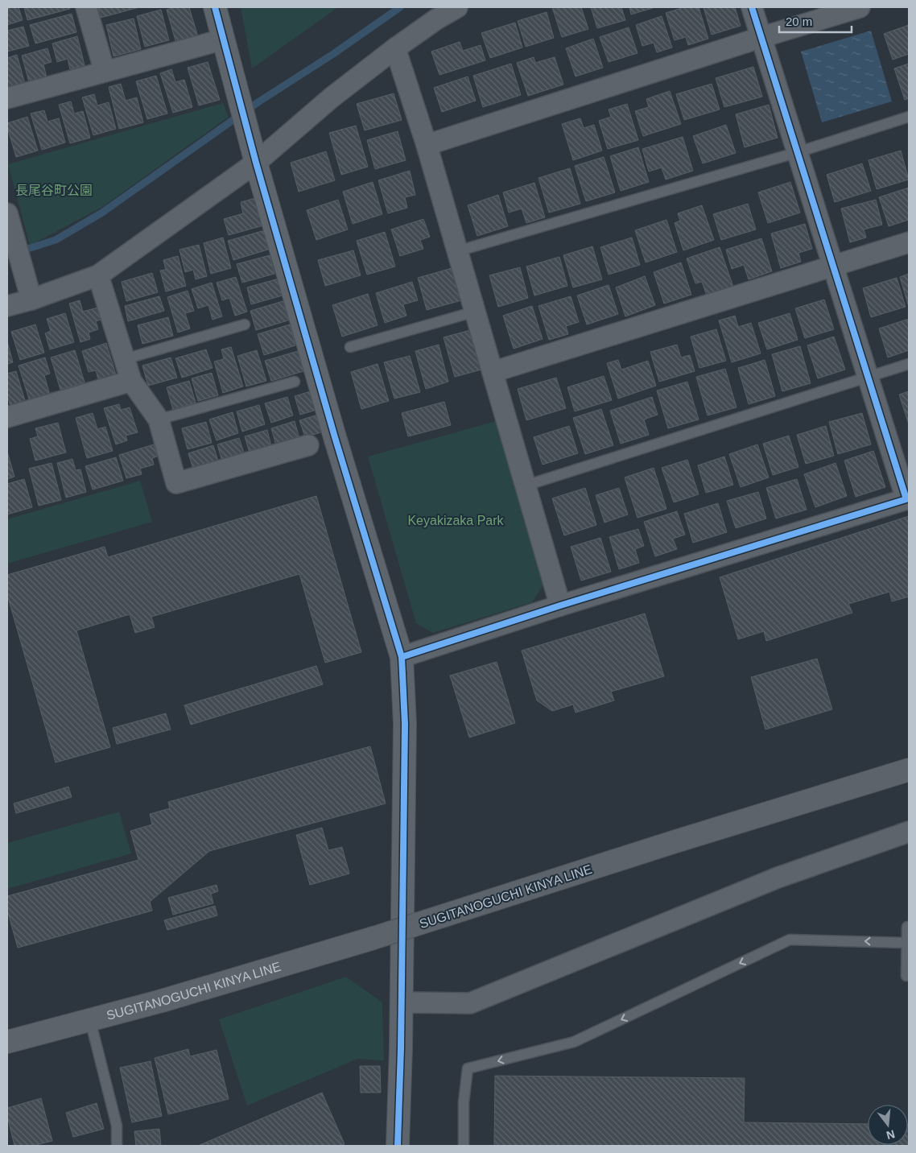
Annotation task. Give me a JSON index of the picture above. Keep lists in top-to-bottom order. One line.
{"streets":{"main road":["SUGITANOGUCHI KINYA LINE"]},"parks":["長尾谷町公園","Keyakizaka Park"],"scale_bar":"20 m","north":"bottom"}
